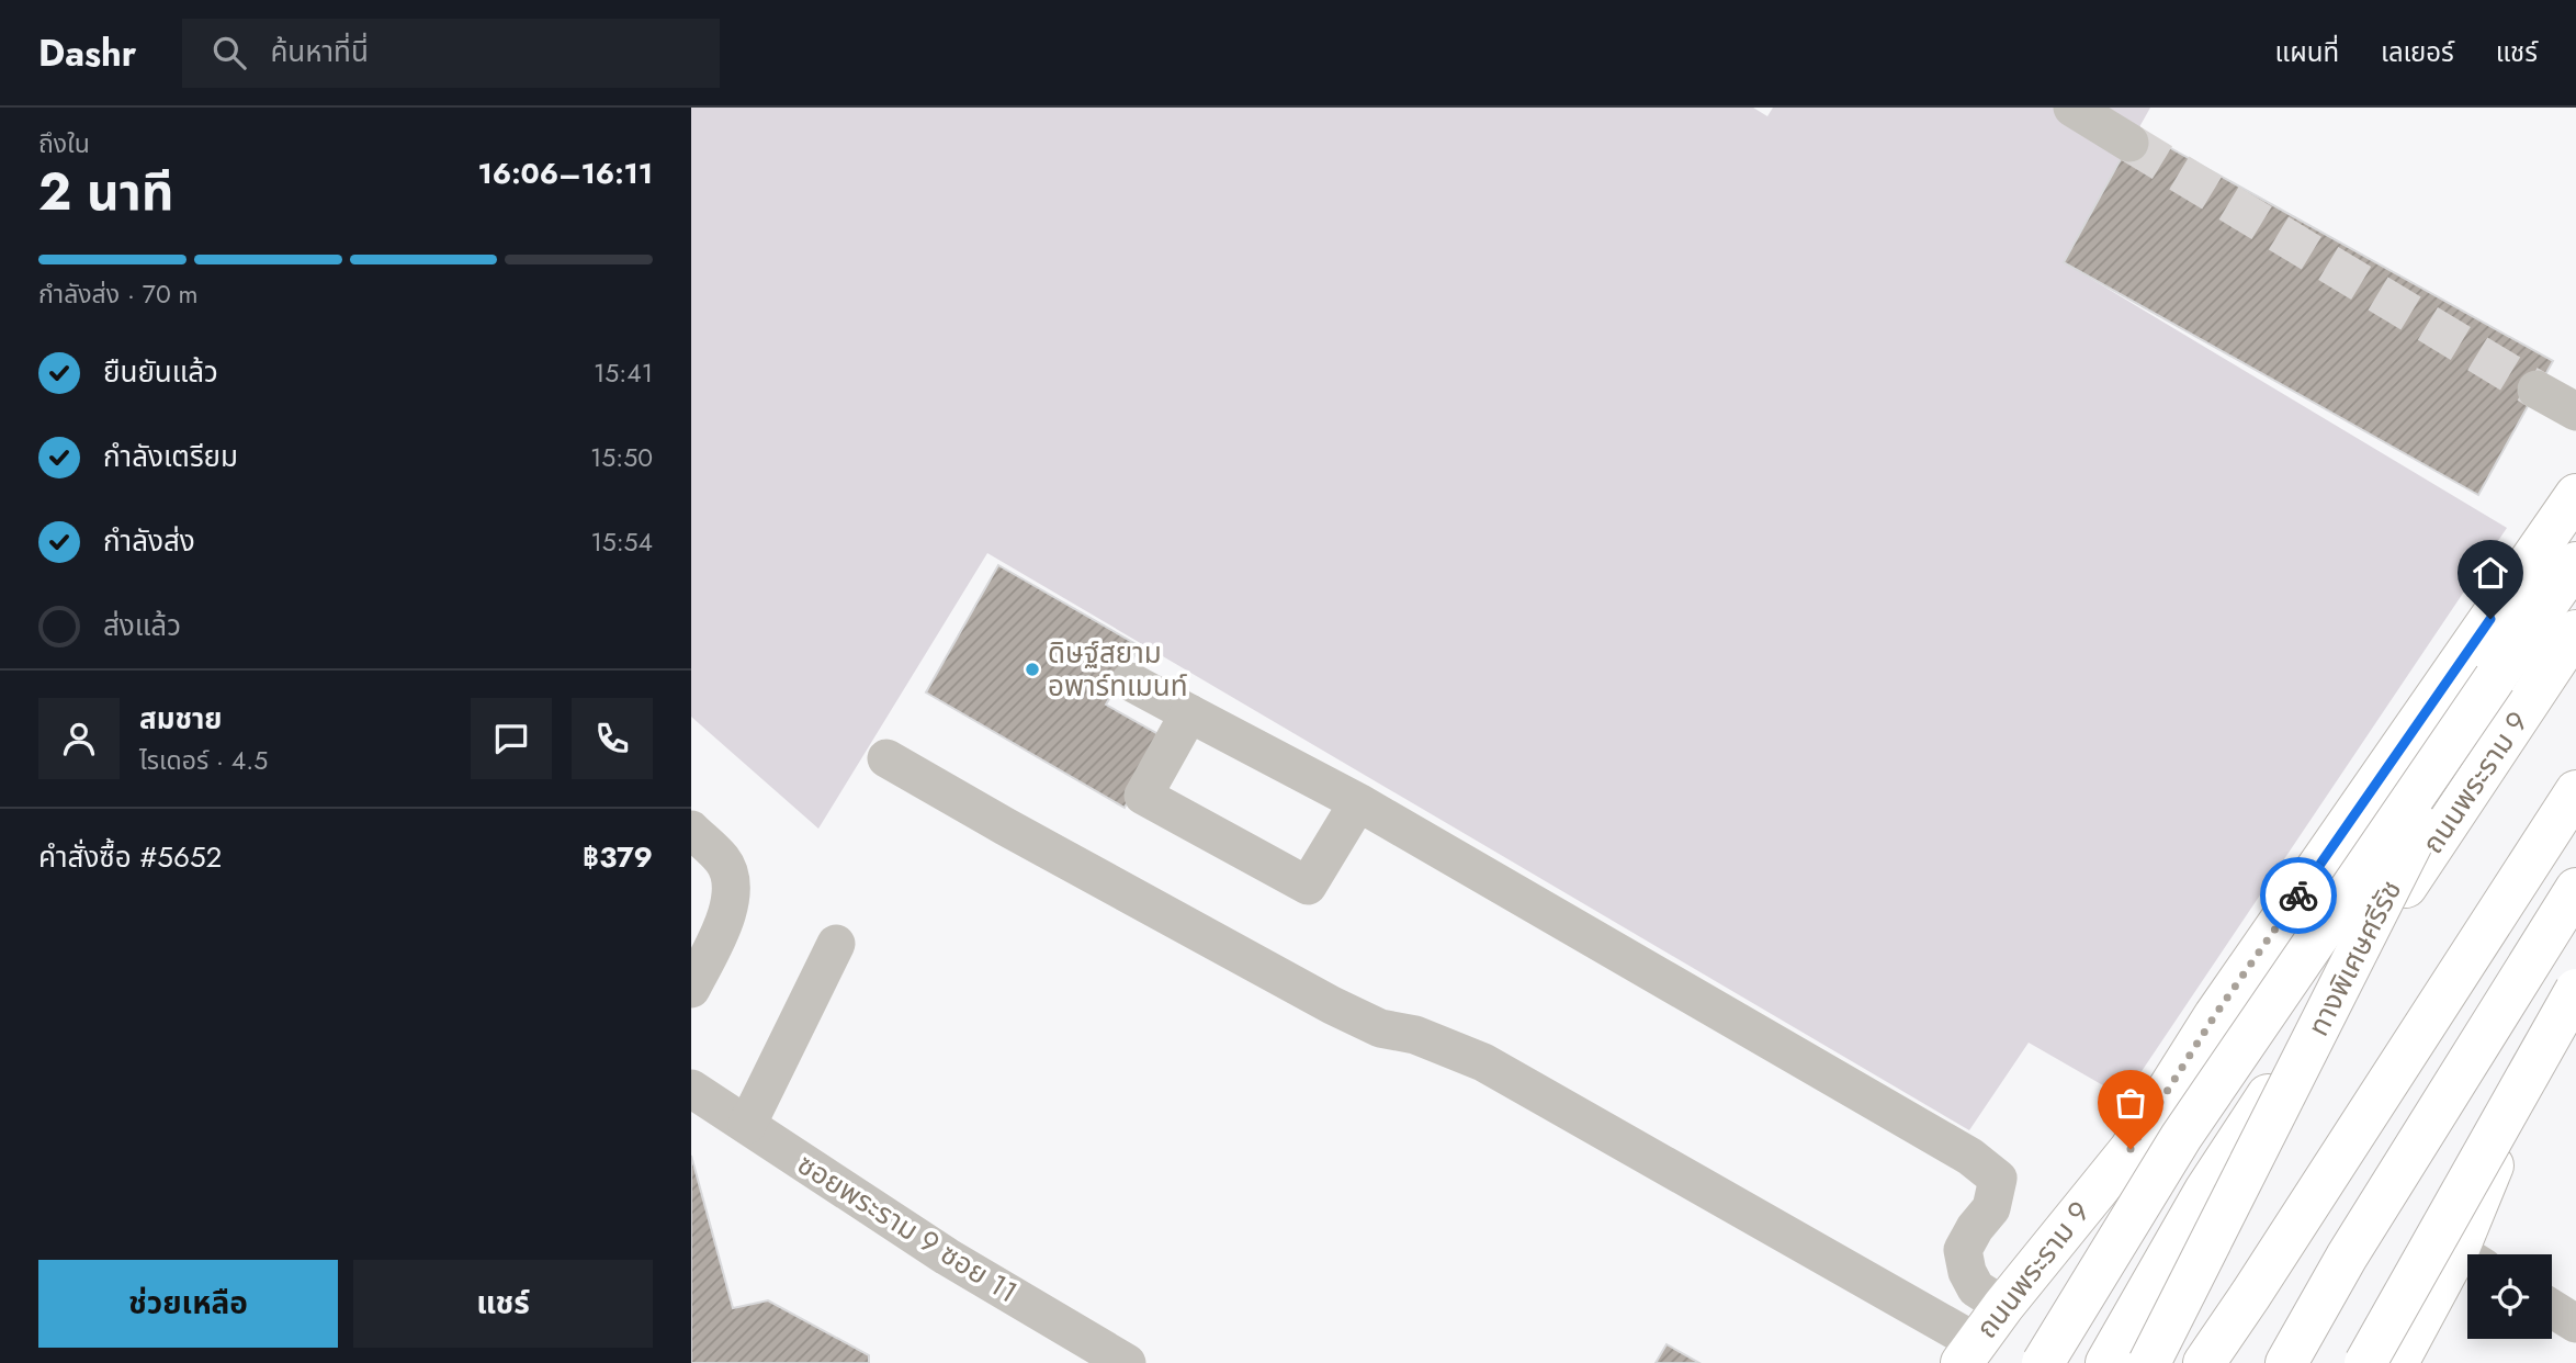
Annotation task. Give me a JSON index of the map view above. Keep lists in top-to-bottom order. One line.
{"streets":{"main road":["ถนนพระราม 9","ทางพิเศษศรีรัช"],"street":["ซอยพระราม 9 ซอย 11"]},"places":["ดิษฐ์สยาม อพาร์ทเมนท์"],"page":{"header":"Dashr","search":"ค้นหาที่นี่","nav":["แผนที่","เลเยอร์","แชร์"],"heading":["2 นาที","ถึงใน","16:06–16:11"],"panel":["สมชาย","ไรเดอร์ · 4.5","คำสั่งซื้อ #5652","฿379"],"bar":"กำลังส่ง · 70 m","list":[["ยืนยันแล้ว","15:41"],["กำลังเตรียม","15:50"],["กำลังส่ง","15:54"],"ส่งแล้ว"],"buttons":["ช่วยเหลือ","แชร์"]}}
